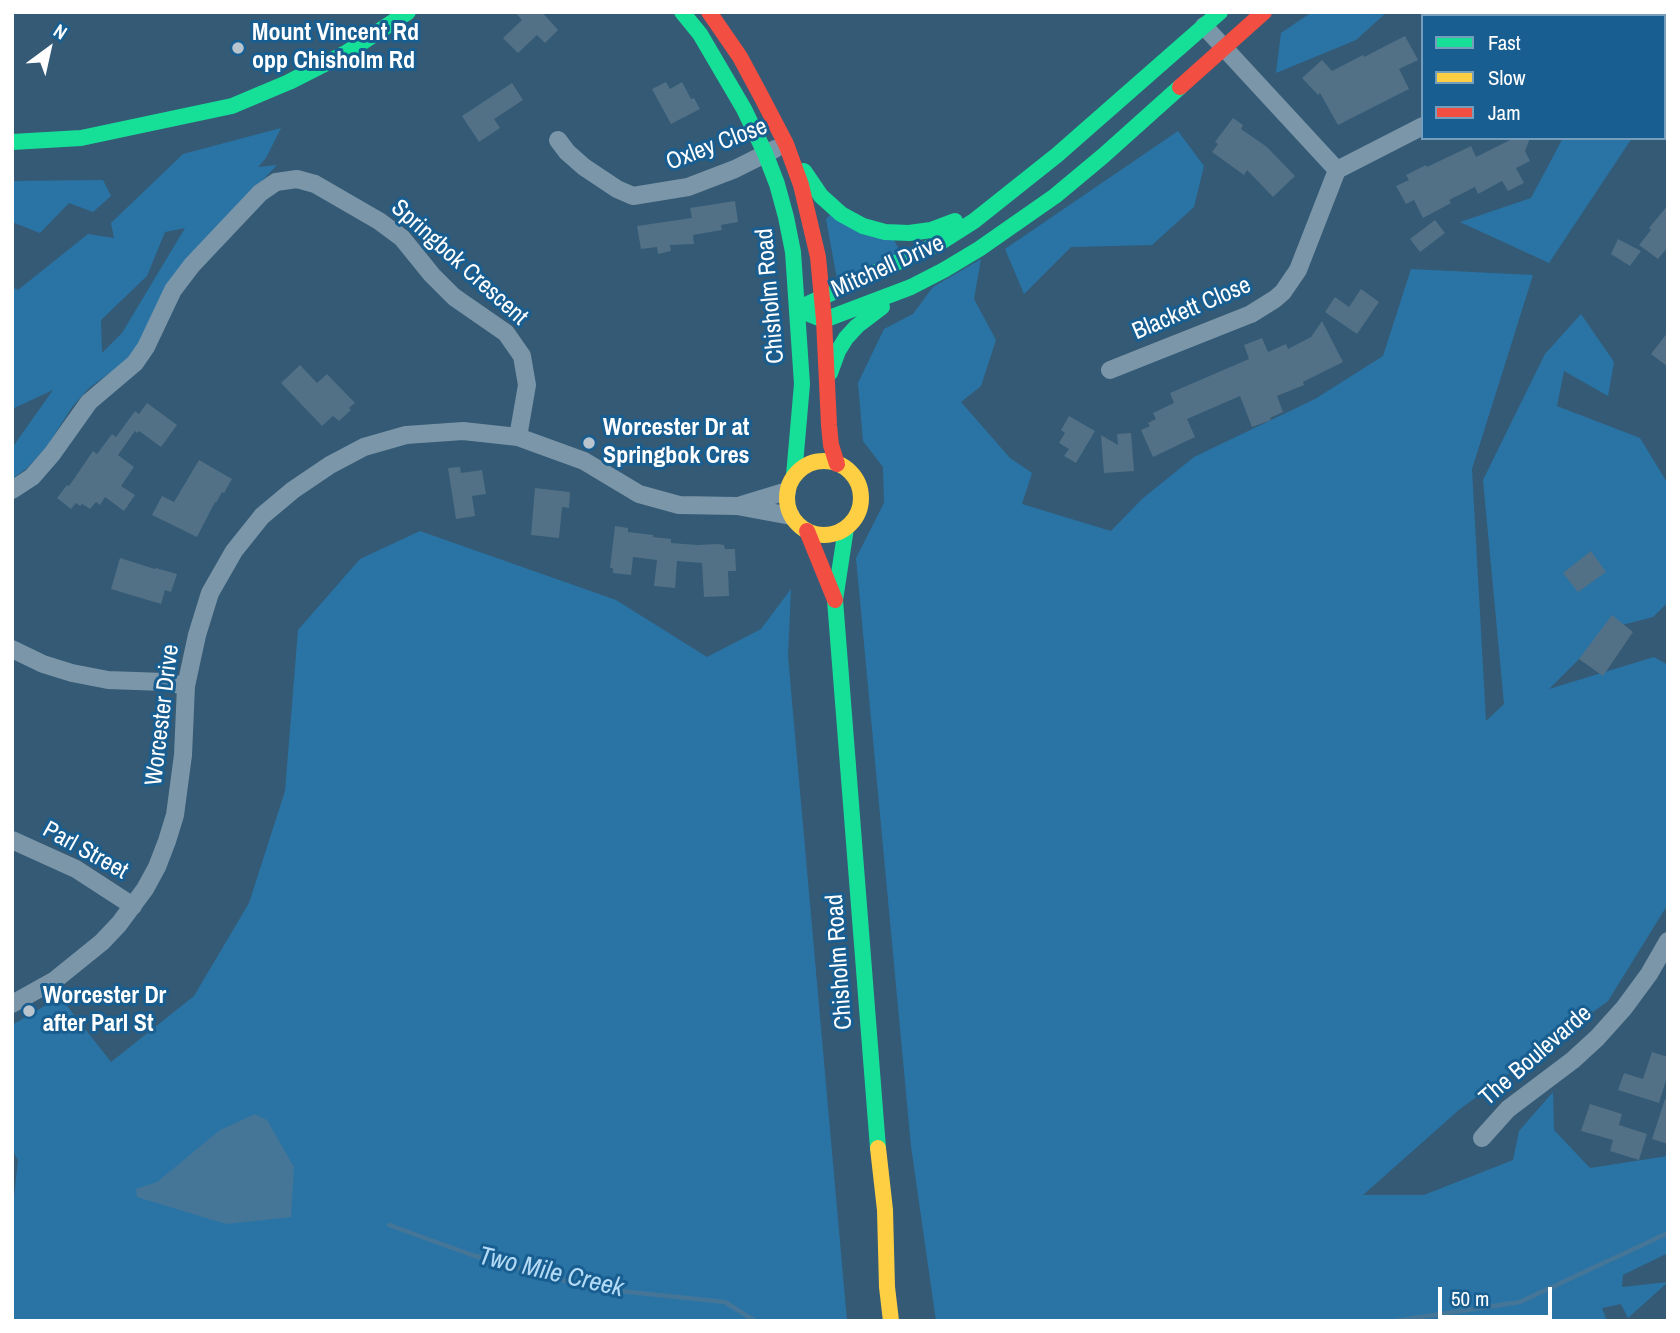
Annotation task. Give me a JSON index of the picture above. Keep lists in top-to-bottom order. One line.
{"streets":{"main road":["Mitchell Drive","Chisholm Road"],"street":["Oxley Close","Springbok Crescent","Blackett Close","Worcester Drive","Parl Street","The Boulevarde"]},"crossings":[["Oxley Close","Chisholm Road"],["Springbok Crescent","Worcester Drive"],["Mitchell Drive","Chisholm Road"],["Chisholm Road","Worcester Drive"],["Worcester Drive","Parl Street"]],"water":["Two Mile Creek"],"places":["Mount Vincent Rd opp Chisholm Rd","Worcester Dr at Springbok Cres","Worcester Dr after Parl St"],"legend":["Fast","Slow","Jam"],"scale_bar":"50 m","north":"top right"}
